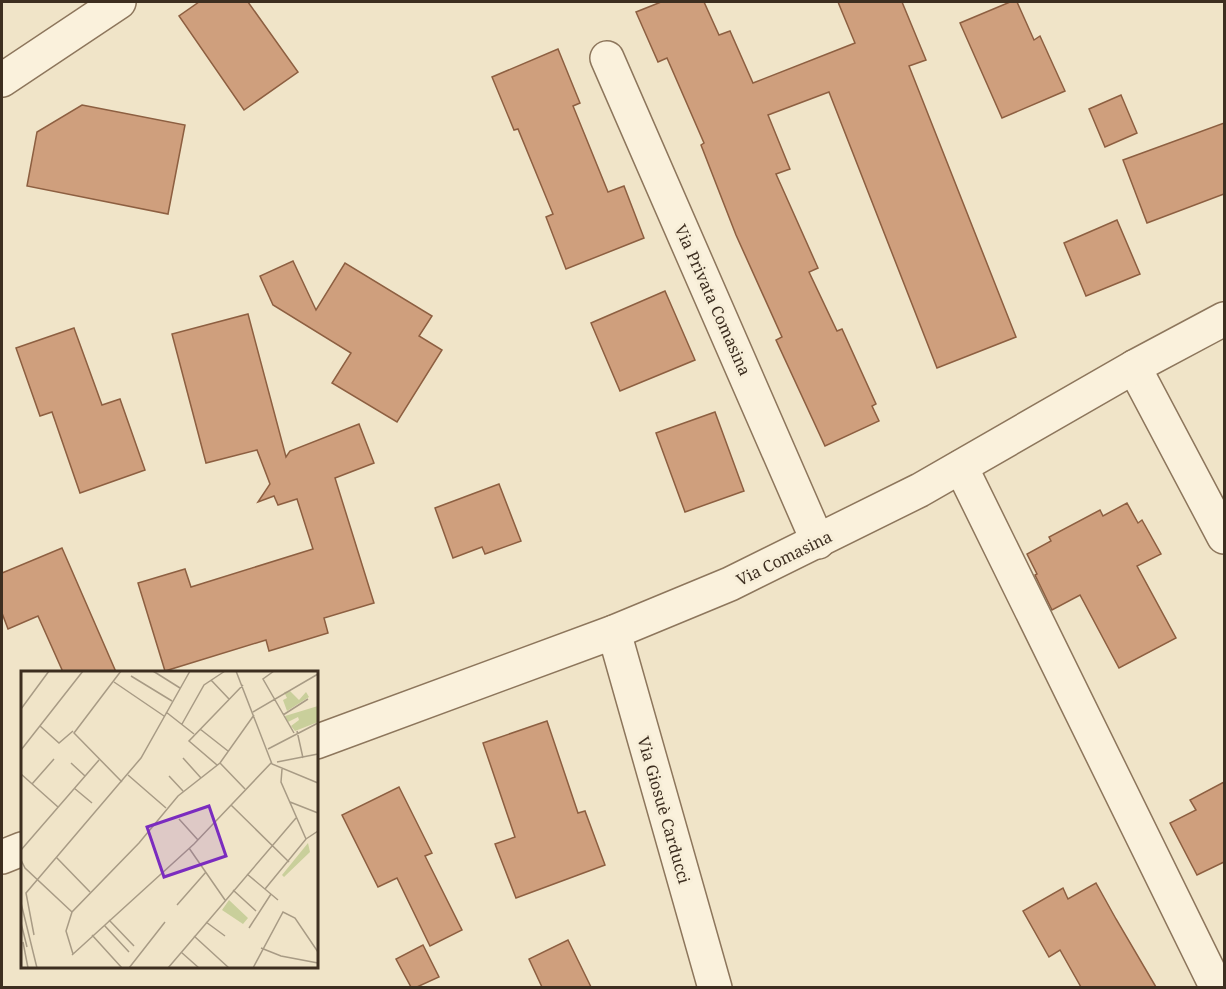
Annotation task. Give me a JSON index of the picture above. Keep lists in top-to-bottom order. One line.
{"streets":{"street":["Via Privata Comasina","Via Comasina","Via Giosuè Carducci"]},"crossings":[["Via Privata Comasina","Via Comasina"],["Via Comasina","Via Giosuè Carducci"]]}
